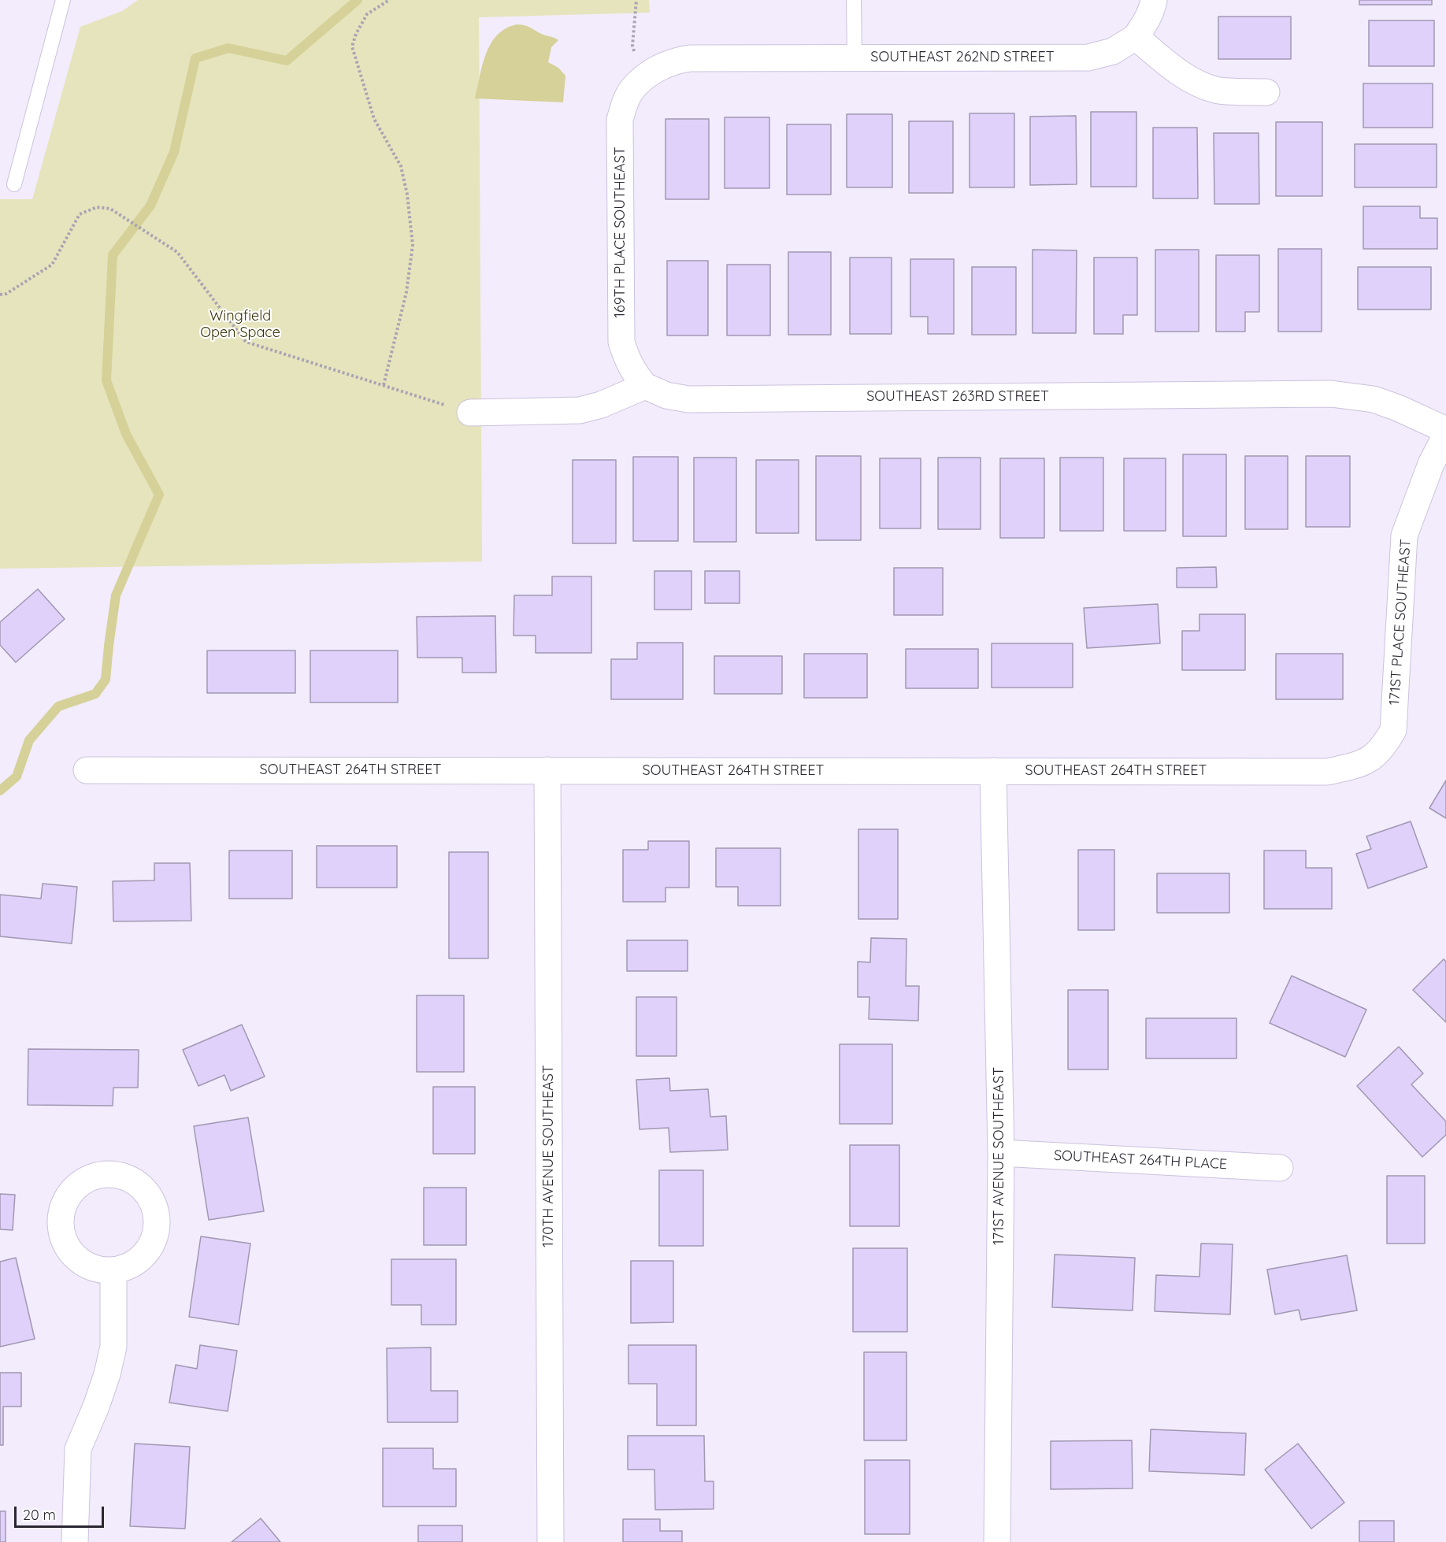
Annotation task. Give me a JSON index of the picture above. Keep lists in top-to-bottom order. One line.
{"streets":{"street":["SOUTHEAST 262ND STREET","169TH PLACE SOUTHEAST","SOUTHEAST 263RD STREET","171ST PLACE SOUTHEAST","SOUTHEAST 264TH STREET","170TH AVENUE SOUTHEAST","171ST AVENUE SOUTHEAST","SOUTHEAST 264TH PLACE"]},"crossings":[["SOUTHEAST 262ND STREET","169TH PLACE SOUTHEAST"],["169TH PLACE SOUTHEAST","SOUTHEAST 263RD STREET"],["171ST PLACE SOUTHEAST","SOUTHEAST 264TH STREET"],["SOUTHEAST 264TH STREET","170TH AVENUE SOUTHEAST"],["SOUTHEAST 264TH STREET","171ST AVENUE SOUTHEAST"],["171ST AVENUE SOUTHEAST","SOUTHEAST 264TH PLACE"]],"parks":["Wingfield Open Space"],"scale_bar":"20 m"}
